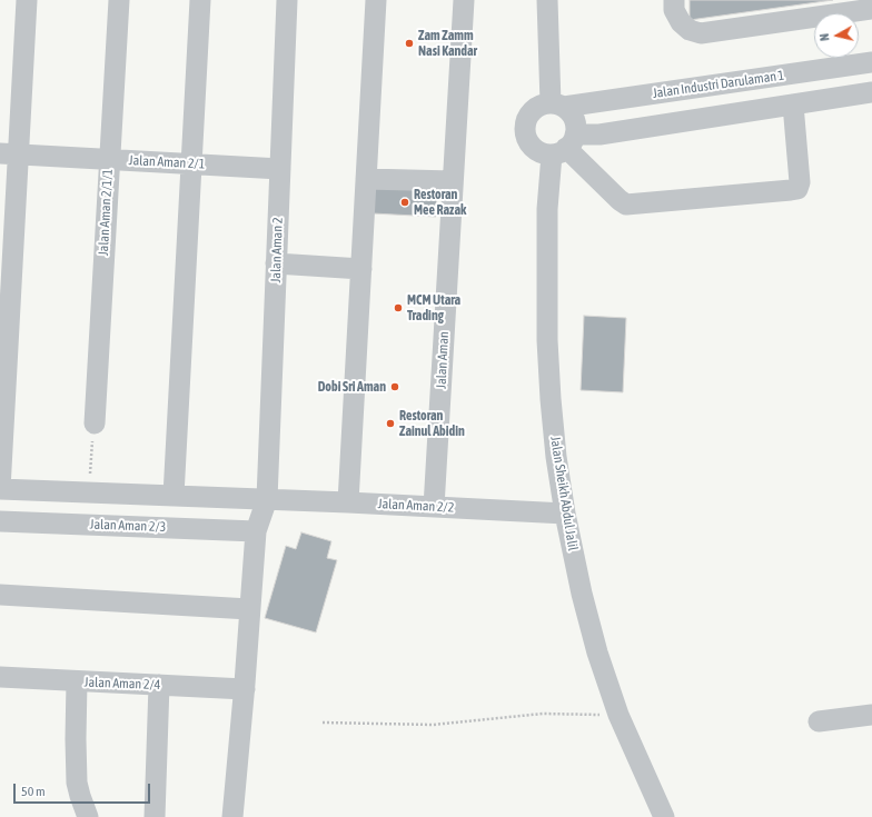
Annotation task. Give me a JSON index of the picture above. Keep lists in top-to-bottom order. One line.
{"streets":{"street":["Jalan Industri Darulaman 1","Jalan Aman 2/1","Jalan Aman 2/1/1","Jalan Aman 2","Jalan Aman","Jalan Sheikh Abdul Jalil","Jalan Aman 2/2","Jalan Aman 2/3","Jalan Aman 2/4"]},"crossings":[["Jalan Industri Darulaman 1","Jalan Sheikh Abdul Jalil"],["Jalan Aman 2/1","Jalan Aman 2/1/1"],["Jalan Aman 2/1","Jalan Aman 2"],["Jalan Aman 2","Jalan Aman 2/2"],["Jalan Aman 2","Jalan Aman 2/3"],["Jalan Aman 2","Jalan Aman 2/4"],["Jalan Aman","Jalan Aman 2/2"],["Jalan Sheikh Abdul Jalil","Jalan Aman 2/2"]],"places":["Zam Zamm Nasi Kandar","Restoran Mee Razak","MCM Utara Trading","Dobi Sri Aman","Restoran Zainul Abidin"],"scale_bar":"50 m","north":"left"}
